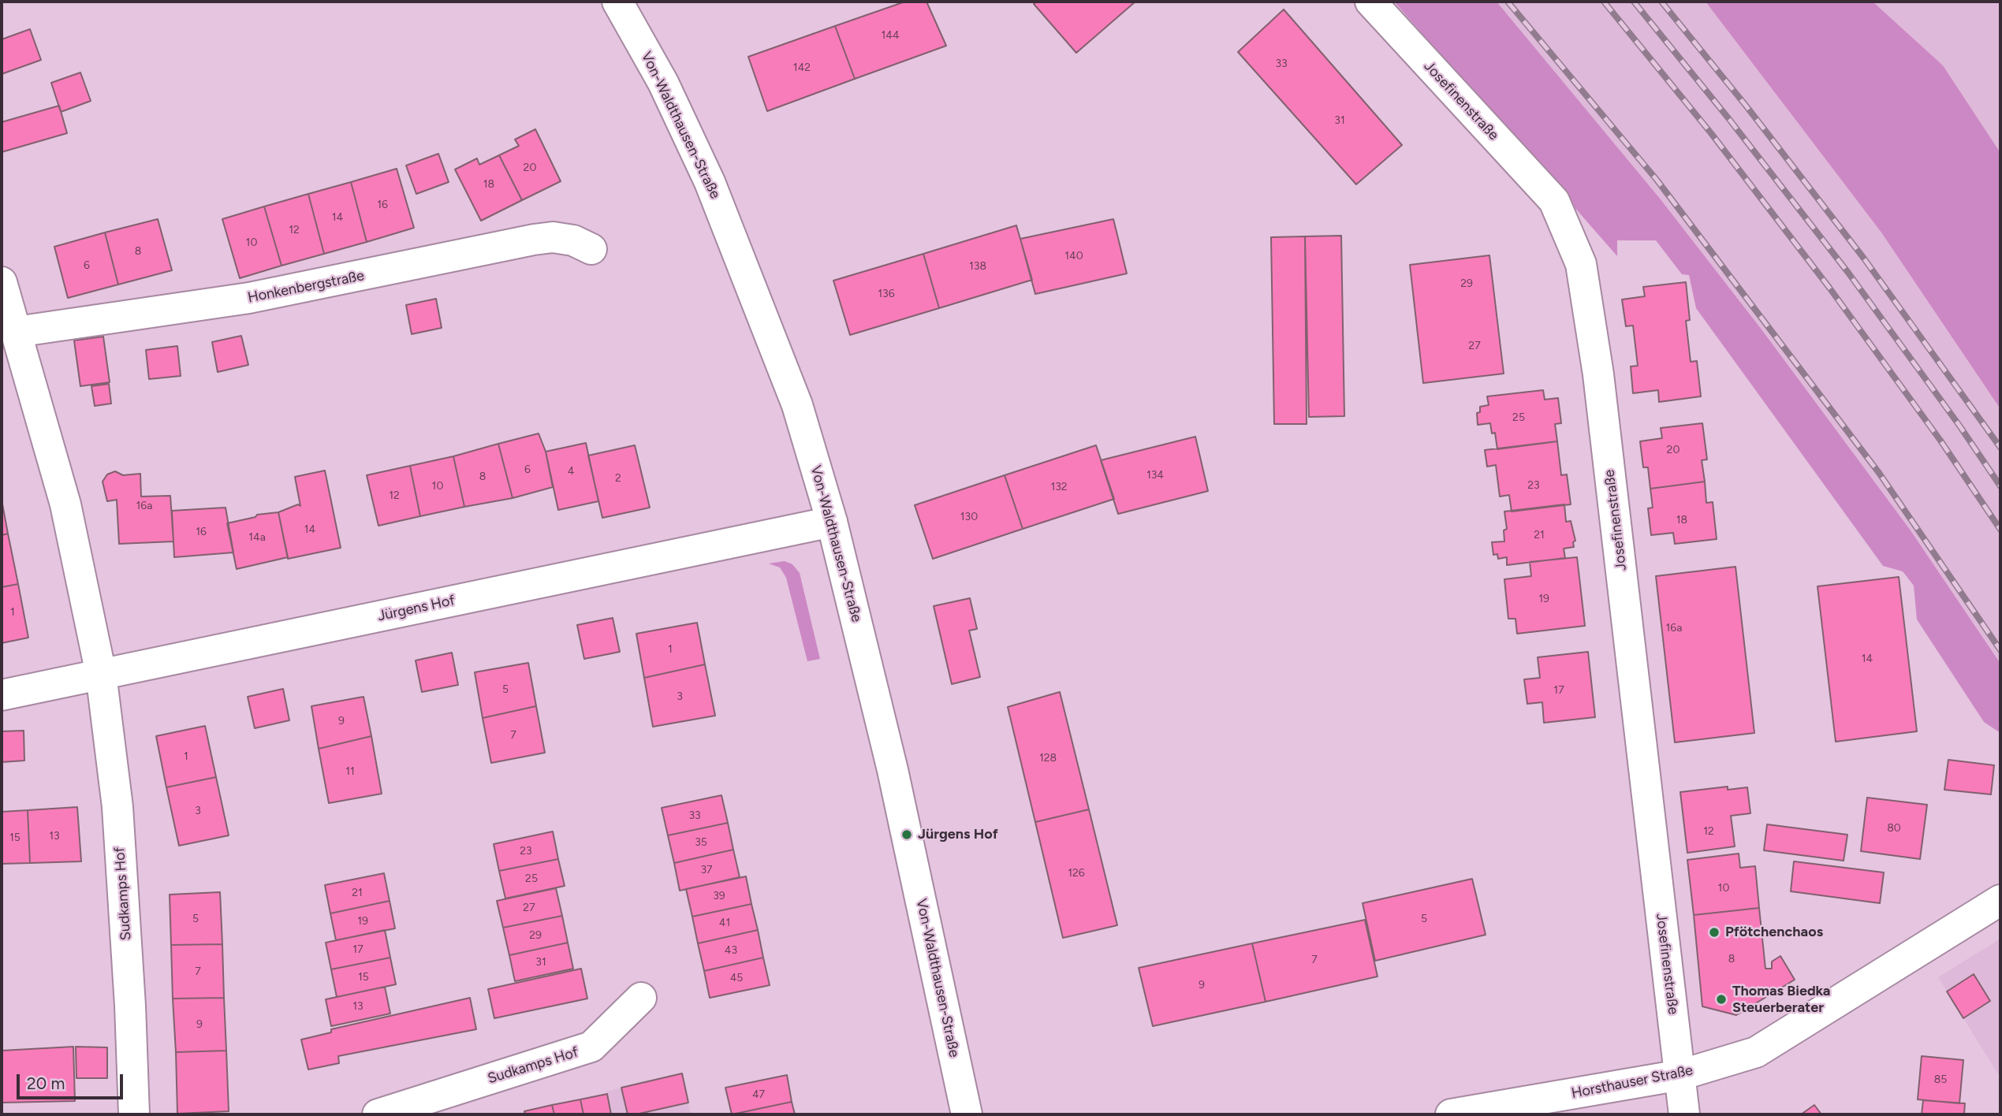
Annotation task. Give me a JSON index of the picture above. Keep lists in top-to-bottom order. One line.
{"streets":{"street":["Josefinenstraße","Von-Waldthausen-Straße","Honkenbergstraße","Jürgens Hof","Sudkamps Hof","Horsthauser Straße"]},"crossings":[["Josefinenstraße","Horsthauser Straße"],["Von-Waldthausen-Straße","Jürgens Hof"],["Jürgens Hof","Sudkamps Hof"]],"places":["Jürgens Hof","Pfötchenchaos","Thomas Biedka Steuerberater"],"house_numbers":["144","33","142","31","20","18","16","14","12","10","8","140","6","138","29","136","27","25","20","6","4","134","8","2","23","10","132","12","16a","130","18","14","16","21","14a","19","1","16a","1","14","5","17","3","9","7","1","128","11","3","33","80","12","13","15","35","23","37","126","25","10","21","39","27","5","5","19","41","29","17","43","8","7","31","7","15","45","9","13","9","85","47"],"scale_bar":"20 m"}
